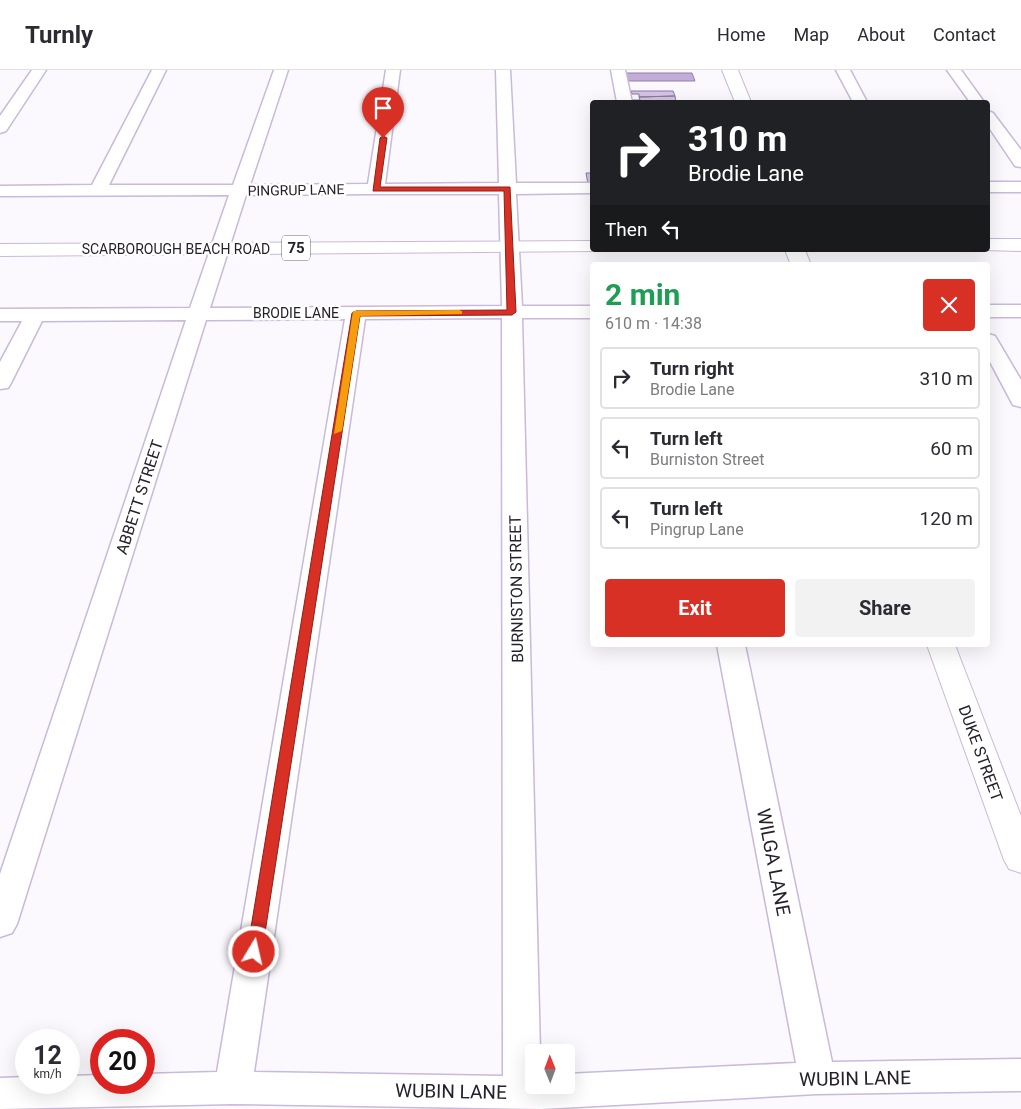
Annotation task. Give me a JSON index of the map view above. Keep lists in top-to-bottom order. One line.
{"streets":{"main road":["75","SCARBOROUGH BEACH ROAD","DUKE STREET"],"street":["PINGRUP LANE","BRODIE LANE","ABBETT STREET","BURNISTON STREET","WILGA LANE","WUBIN LANE"]},"crossings":[["PINGRUP LANE","ABBETT STREET"],["PINGRUP LANE","BURNISTON STREET"],["SCARBOROUGH BEACH ROAD","ABBETT STREET"],["SCARBOROUGH BEACH ROAD","BURNISTON STREET"],["BRODIE LANE","ABBETT STREET"],["BRODIE LANE","BURNISTON STREET"],["BURNISTON STREET","WUBIN LANE"],["WILGA LANE","WUBIN LANE"]],"north":"top","page":{"header":"Turnly","nav":["Home","Map","About","Contact"],"turn":["310 m","Brodie Lane"],"then":"Then","heading":["2 min","610 m · 14:38"],"list":[{"name":"Turn right","note":"Brodie Lane","value":"310 m"},{"name":"Turn left","note":"Burniston Street","value":"60 m"},{"name":"Turn left","note":"Pingrup Lane","value":"120 m"}],"buttons":["Exit","Share"],"speed":"12 km/h","limit":"20"}}
